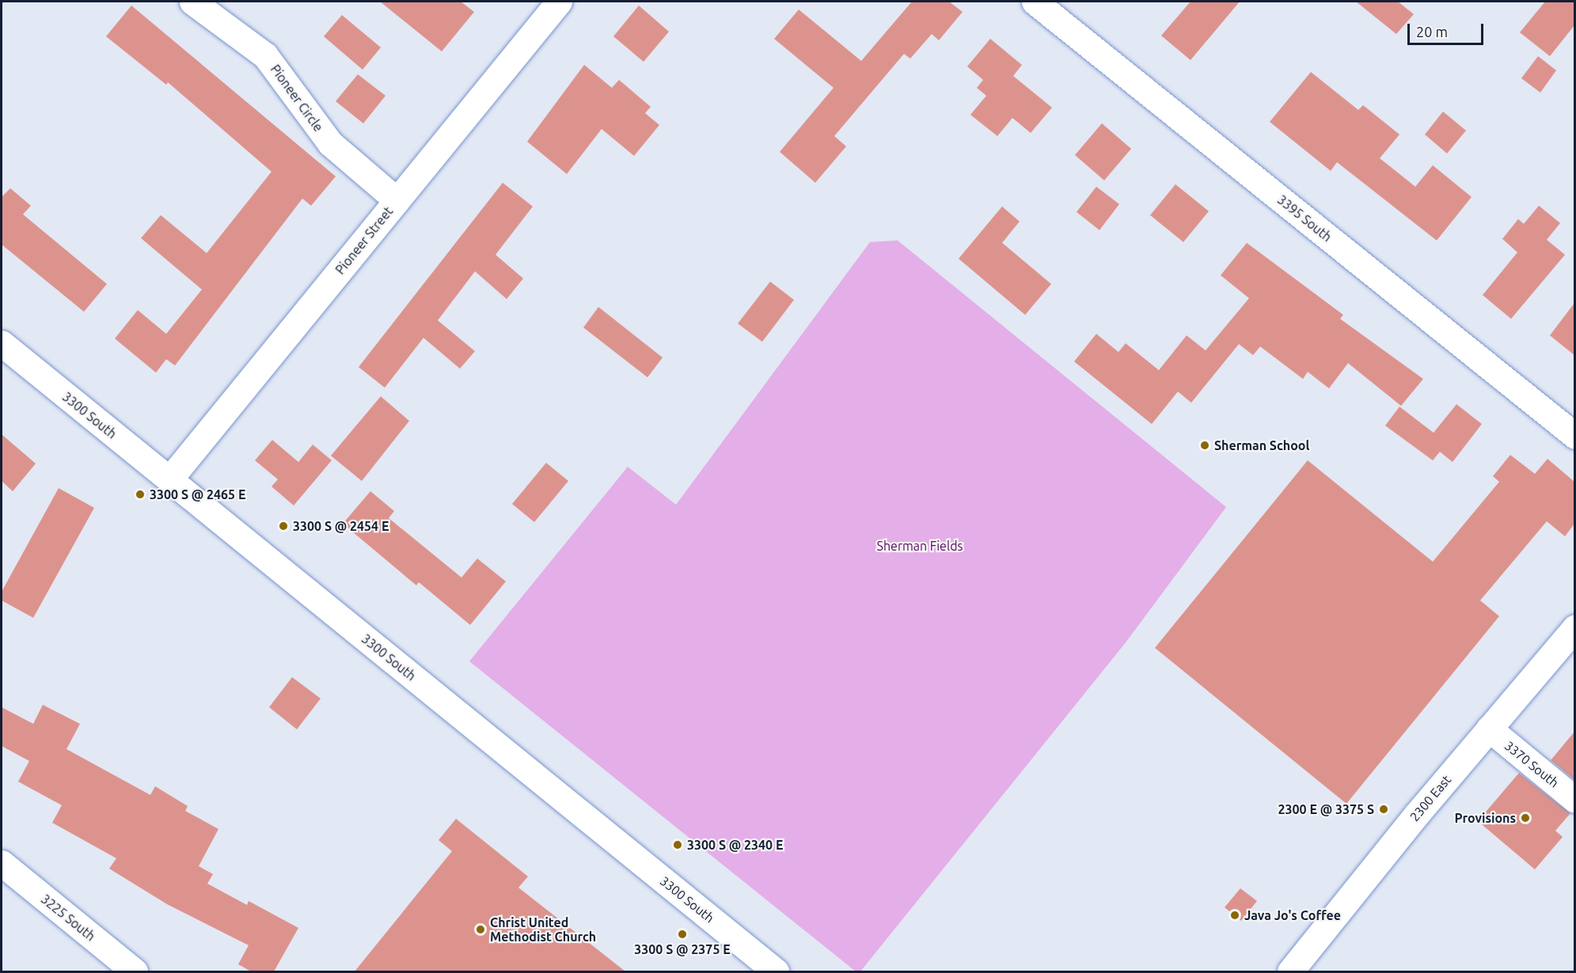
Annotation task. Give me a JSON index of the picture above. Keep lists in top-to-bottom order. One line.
{"streets":{"street":["Pioneer Circle","3395 South","Pioneer Street","3300 South","3370 South","2300 East","3225 South"]},"crossings":[["Pioneer Circle","Pioneer Street"],["Pioneer Street","3300 South"],["3370 South","2300 East"]],"parks":["Sherman Fields"],"places":["Sherman School","3300 S @ 2465 E","3300 S @ 2454 E","2300 E @ 3375 S","Provisions","3300 S @ 2340 E","Java Jo's Coffee","Christ United Methodist Church","3300 S @ 2375 E"],"scale_bar":"20 m"}
